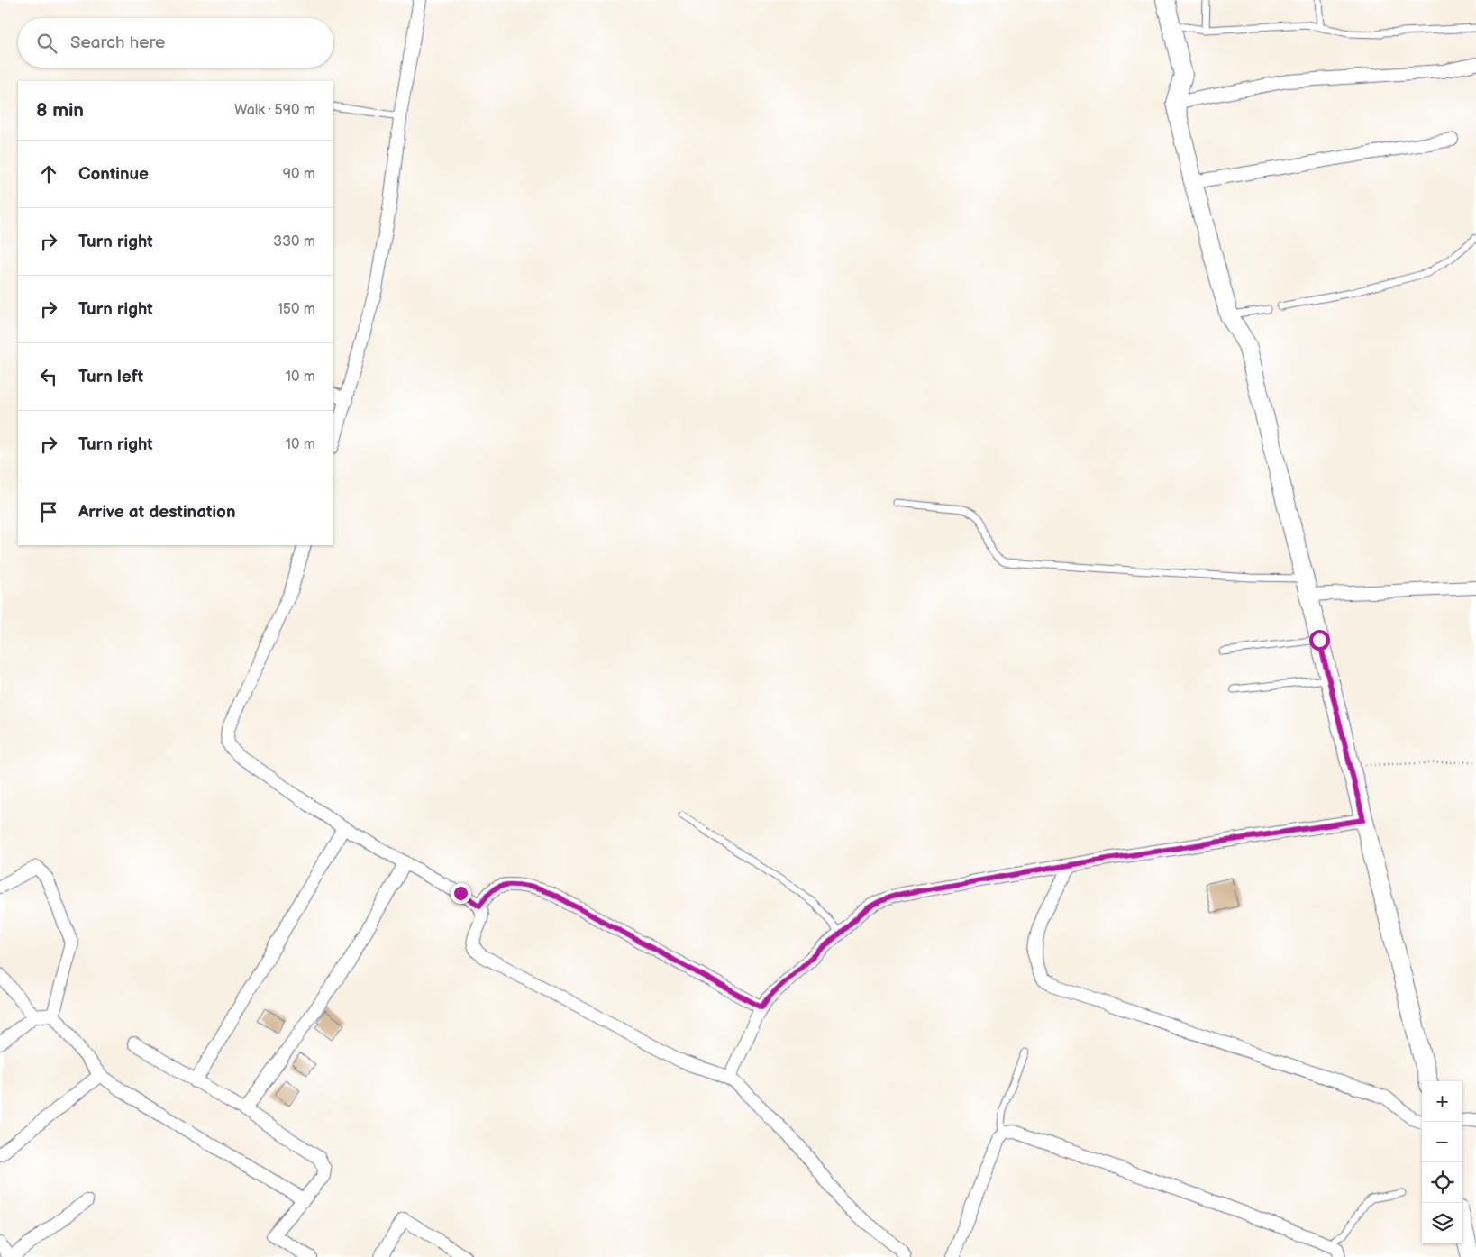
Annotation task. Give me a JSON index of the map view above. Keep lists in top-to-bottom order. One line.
{"page":{"search":"Search here","heading":["8 min","Walk · 590 m"],"list":[["Continue","90 m"],["Turn right","330 m"],["Turn right","150 m"],["Turn left","10 m"],["Turn right","10 m"],"Arrive at destination"],"map_buttons":["+","−"]}}
